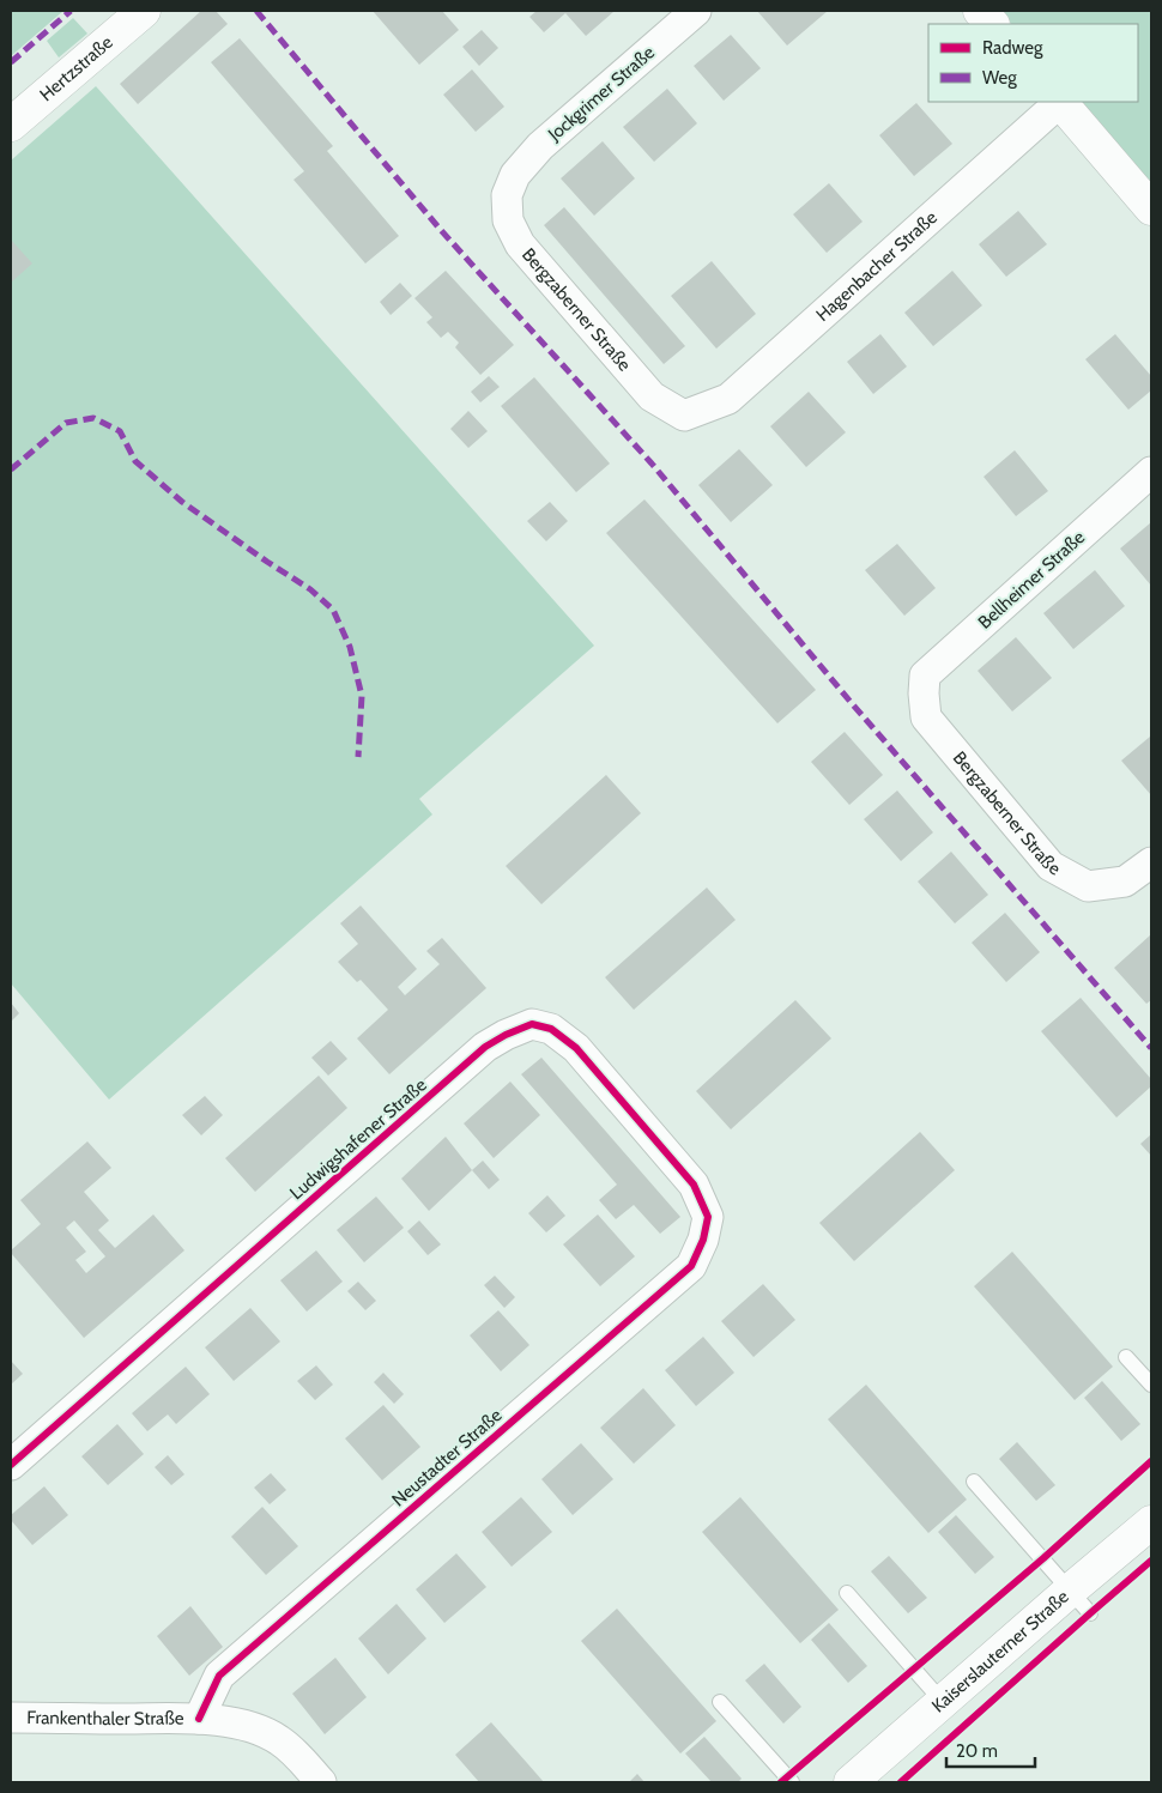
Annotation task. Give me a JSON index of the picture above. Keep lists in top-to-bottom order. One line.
{"streets":{"street":["Hertzstraße","Jockgrimer Straße","Hagenbacher Straße","Bergzaberner Straße","Bellheimer Straße","Ludwigshafener Straße","Neustadter Straße","Kaiserslauterner Straße","Frankenthaler Straße"]},"crossings":[["Jockgrimer Straße","Bergzaberner Straße"],["Hagenbacher Straße","Bergzaberner Straße"],["Bergzaberner Straße","Bellheimer Straße"],["Ludwigshafener Straße","Neustadter Straße"],["Neustadter Straße","Frankenthaler Straße"]],"legend":["Radweg","Weg"],"scale_bar":"20 m"}
